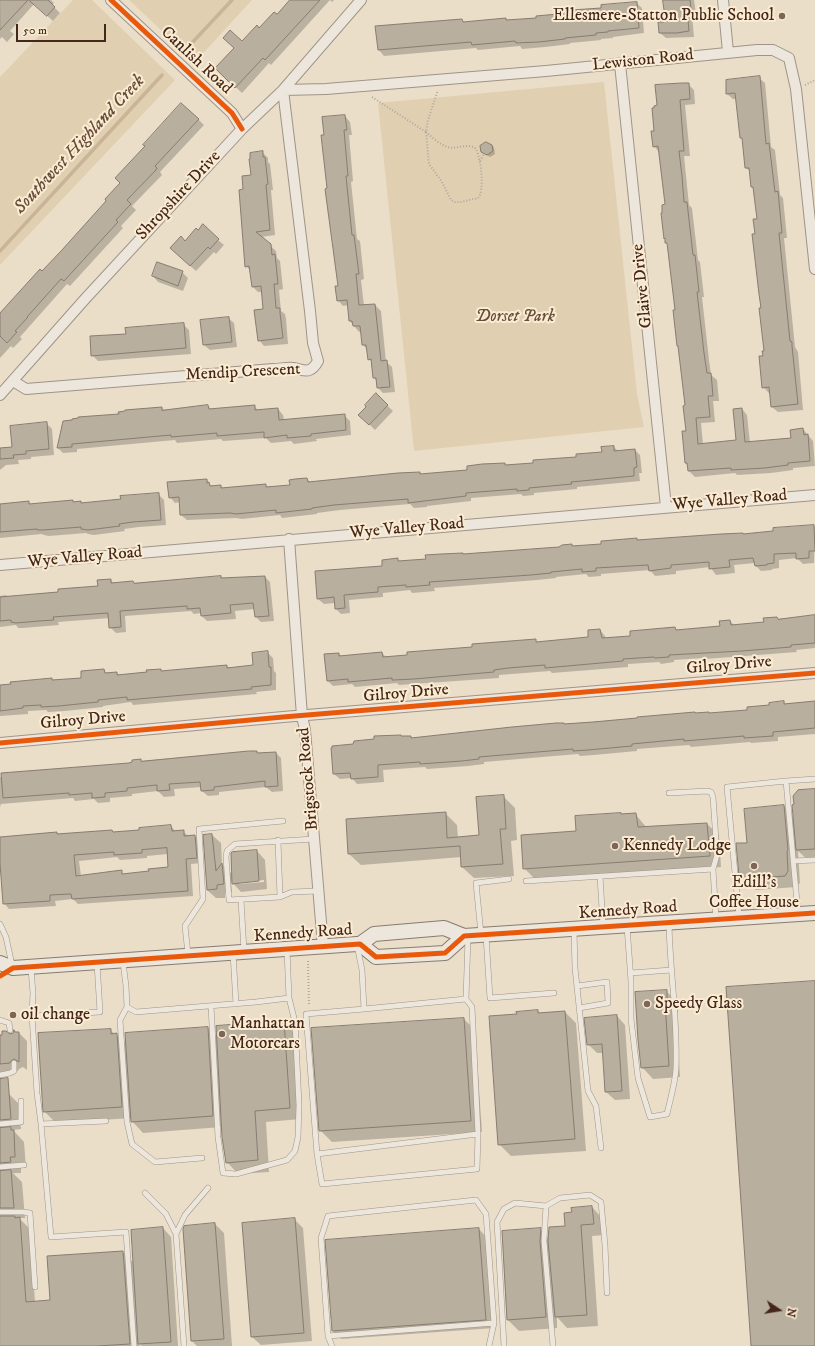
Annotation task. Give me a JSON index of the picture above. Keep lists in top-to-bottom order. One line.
{"streets":{"main road":["Kennedy Road"],"street":["Canlish Road","Lewiston Road","Shropshire Drive","Glaive Drive","Mendip Crescent","Wye Valley Road","Gilroy Drive","Brigstock Road"]},"crossings":[["Canlish Road","Shropshire Drive"],["Lewiston Road","Shropshire Drive"],["Lewiston Road","Glaive Drive"],["Lewiston Road","Mendip Crescent"],["Shropshire Drive","Mendip Crescent"],["Glaive Drive","Wye Valley Road"],["Wye Valley Road","Brigstock Road"],["Gilroy Drive","Brigstock Road"],["Brigstock Road","Kennedy Road"]],"water":["Southwest Highland Creek"],"parks":["Dorset Park"],"places":["Ellesmere-Statton Public School","Kennedy Lodge","Edill's Coffee House","Speedy Glass","oil change","Manhattan Motorcars"],"scale_bar":"50 m","north":"right"}
